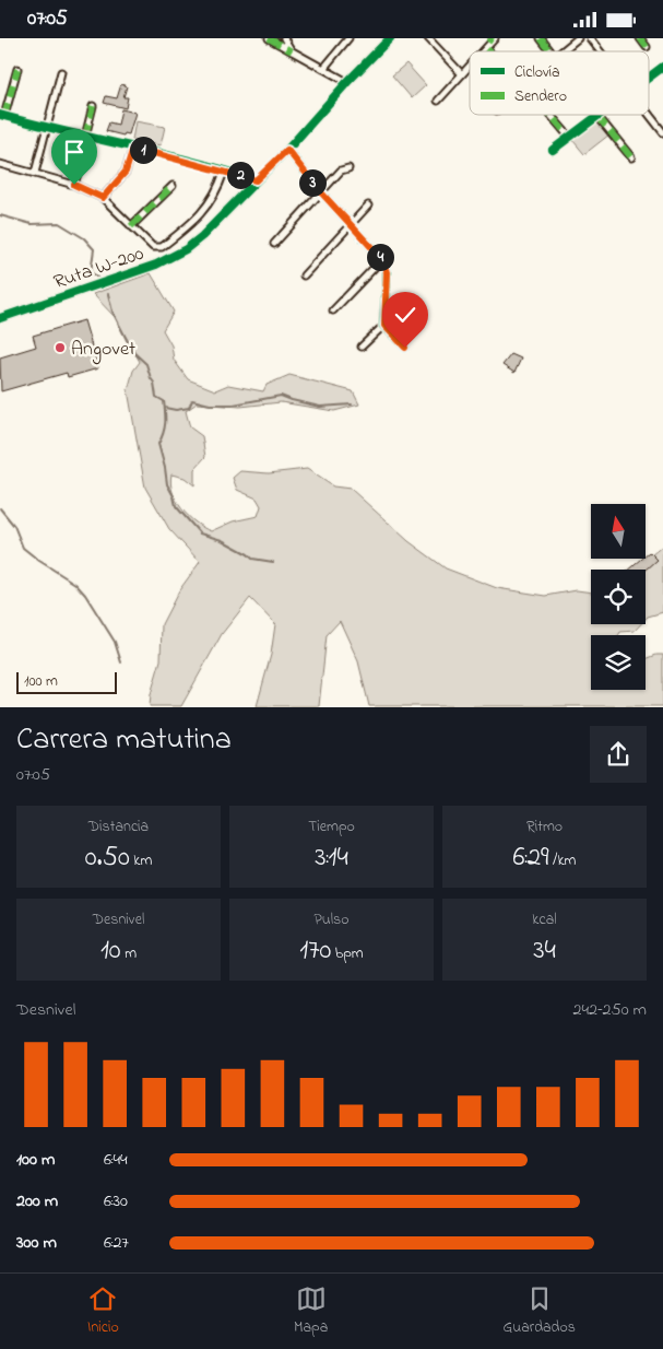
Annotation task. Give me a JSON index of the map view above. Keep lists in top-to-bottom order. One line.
{"streets":{"street":["Ruta W-200"]},"places":["Angovet"],"legend":["Ciclovía","Sendero"],"scale_bar":"100 m","north":"top","page":{"status":"07:05","pins":["1","2","3","4"],"scale":"100 m","heading":["Carrera matutina","07:05"],"stats":[["Distancia","0.50 km"],["Tiempo","3:14"],["Ritmo","6:29 /km"],["Desnivel","10 m"],["Pulso","170 bpm"],["kcal","34"]],"chart":["Desnivel","242–250 m"],"list":[{"name":"100 m","note":"6:44"},{"name":"200 m","note":"6:30"},{"name":"300 m","note":"6:27"}],"tabs":["Inicio","Mapa","Guardados"]}}
